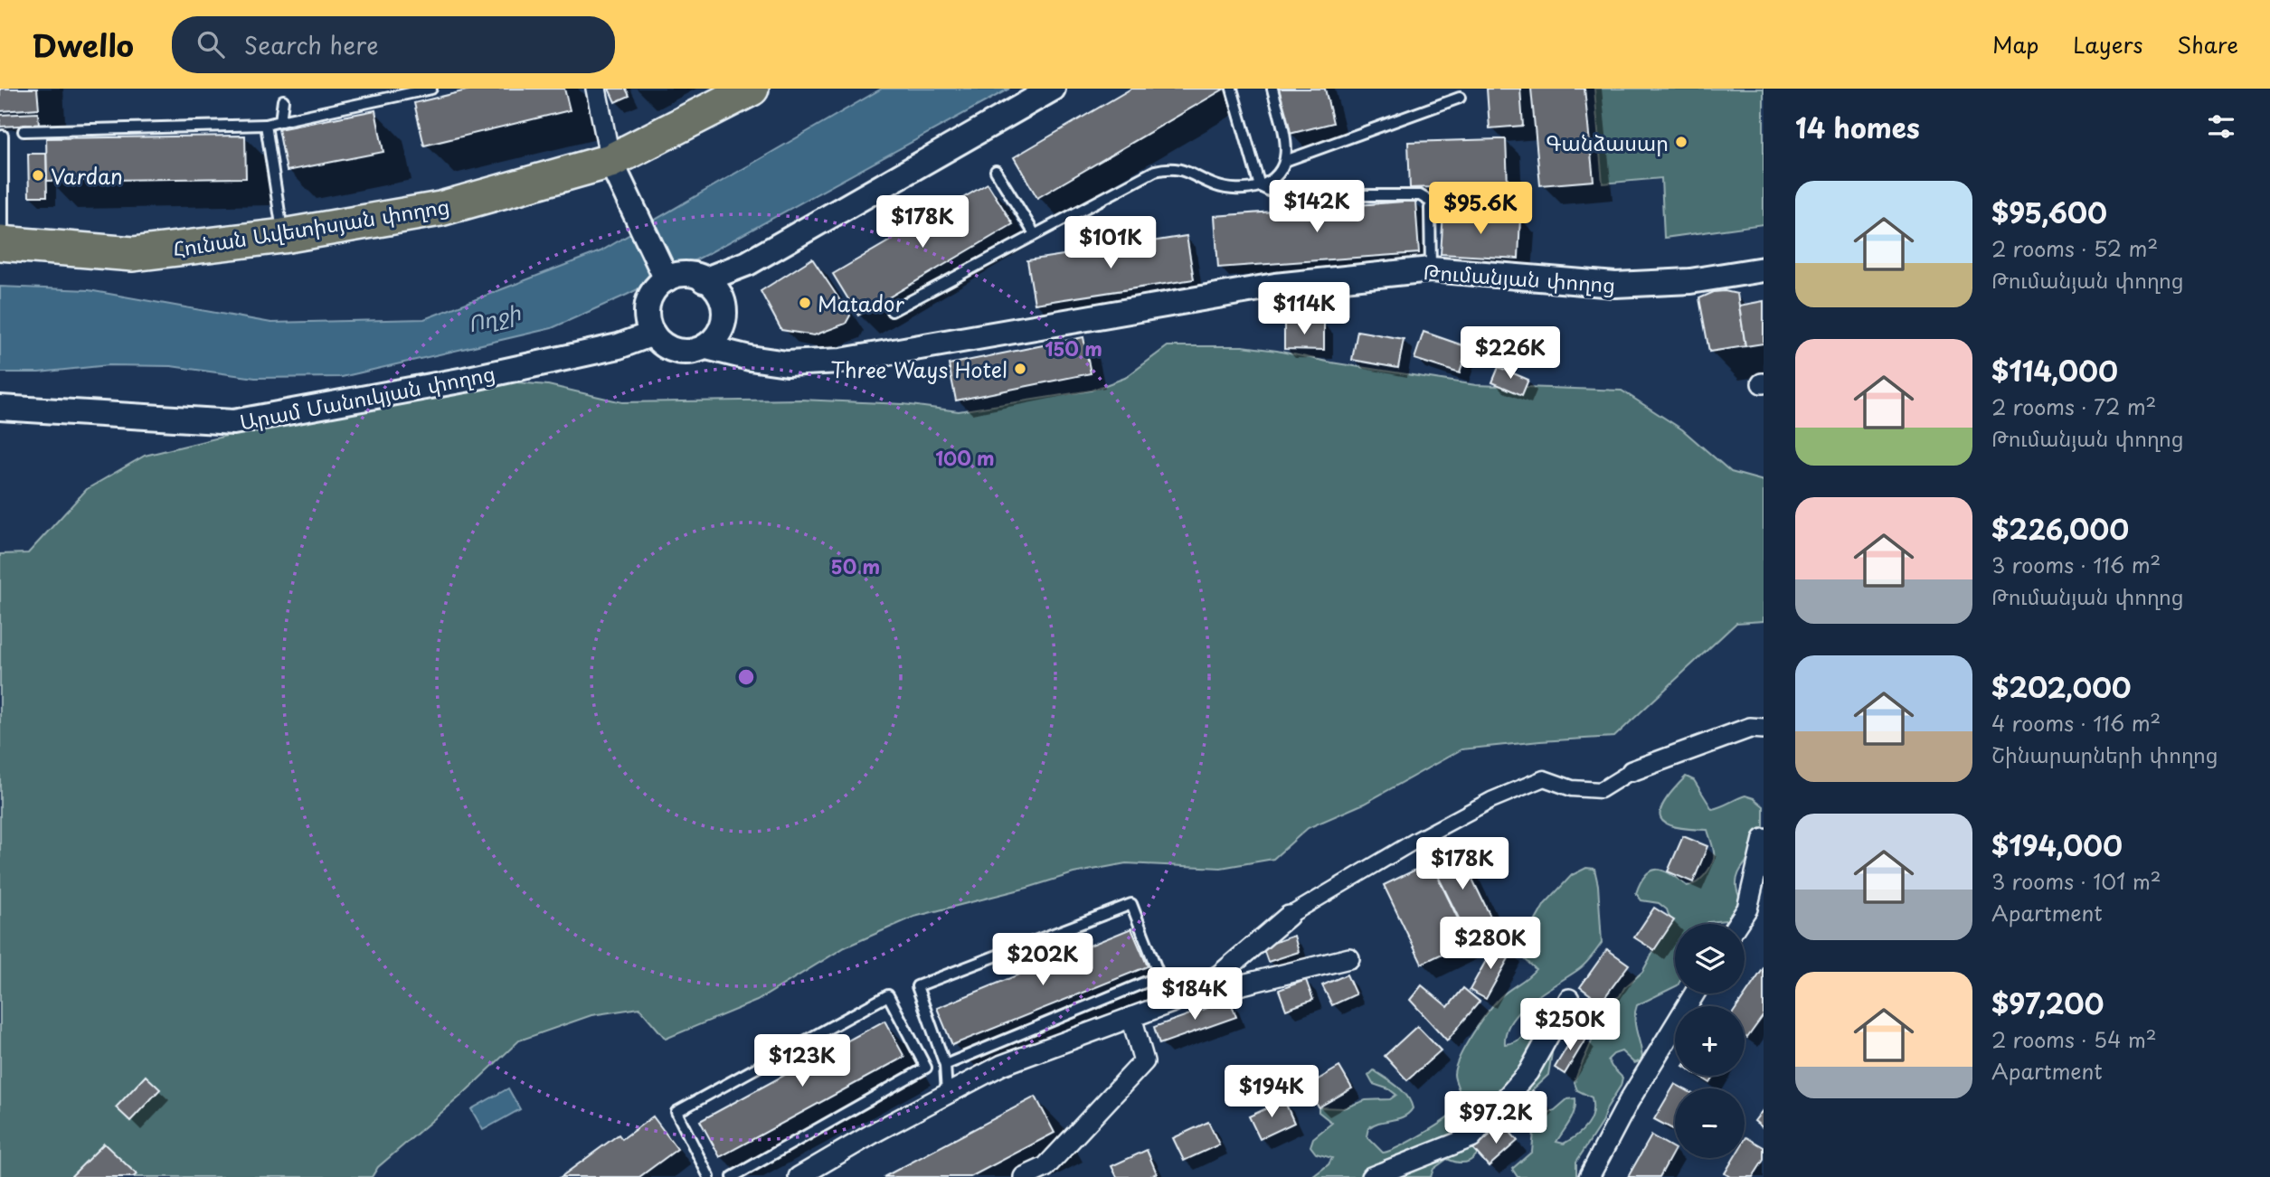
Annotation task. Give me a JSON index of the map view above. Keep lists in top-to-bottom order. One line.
{"streets":{"highway":["Հունան Ավետիսյան փողոց"],"street":["Թումանյան փողոց","Արամ Մանուկյան փողոց"]},"crossings":[["Թումանյան փողոց","Արամ Մանուկյան փողոց"]],"water":["Ողջի"],"places":["Գանձասար","Vardan","Matador","Three Ways Hotel"],"page":{"header":"Dwello","search":"Search here","nav":["Map","Layers","Share"],"heading":"14 homes","list":[{"name":"$95,600","note":"2 rooms · 52 m² · Թումանյան փողոց"},{"name":"$114,000","note":"2 rooms · 72 m² · Թումանյան փողոց"},{"name":"$226,000","note":"3 rooms · 116 m² · Թումանյան փողոց"},{"name":"$202,000","note":"4 rooms · 116 m² · Շինարարների փողոց"},{"name":"$194,000","note":"3 rooms · 101 m² · Apartment"},{"name":"$97,200","note":"2 rooms · 54 m² · Apartment"}],"price":["$142K","$95.6K","$178K","$101K","$114K","$226K","$178K","$280K","$202K","$184K","$250K","$123K","$194K","$97.2K"],"map_buttons":["+","−"]},"rings":["150 m","100 m","50 m"]}
